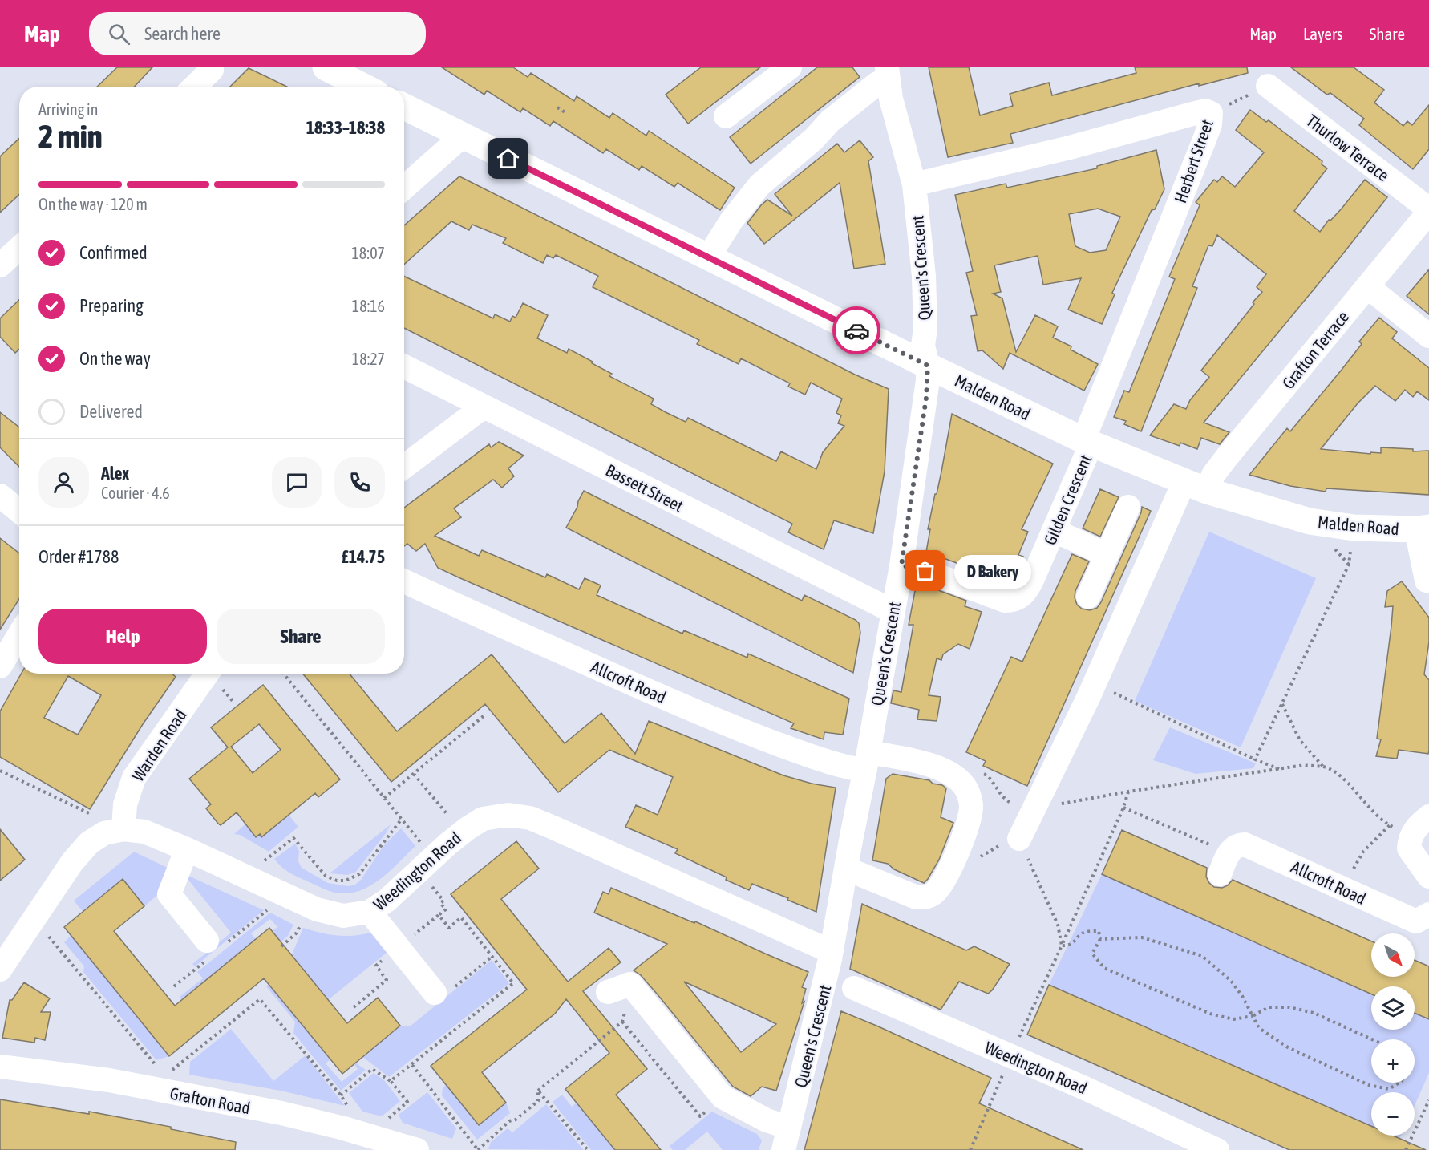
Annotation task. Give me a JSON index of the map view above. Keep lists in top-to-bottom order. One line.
{"streets":{"main road":["Malden Road"],"street":["Thurlow Terrace","Herbert Street","Queen's Crescent","Grafton Terrace","Bassett Street","Gilden Crescent","Allcroft Road","Warden Road","Weedington Road","Grafton Road"]},"crossings":[["Thurlow Terrace","Grafton Terrace"],["Herbert Street","Queen's Crescent"],["Herbert Street","Malden Road"],["Herbert Street","Gilden Crescent"],["Queen's Crescent","Malden Road"],["Queen's Crescent","Bassett Street"],["Queen's Crescent","Gilden Crescent"],["Queen's Crescent","Allcroft Road"],["Queen's Crescent","Weedington Road"],["Grafton Terrace","Malden Road"],["Malden Road","Gilden Crescent"],["Warden Road","Weedington Road"]],"places":["D Bakery"],"north":"bottom right","page":{"header":"Map","search":"Search here","nav":["Map","Layers","Share"],"heading":["2 min","Arriving in","18:33–18:38"],"panel":["Alex","Courier · 4.6","Order #1788","£14.75"],"bar":"On the way · 120 m","list":[["Confirmed","18:07"],["Preparing","18:16"],["On the way","18:27"],"Delivered"],"bubble":"D Bakery","buttons":["Help","Share"],"map_buttons":["+","−"]}}
